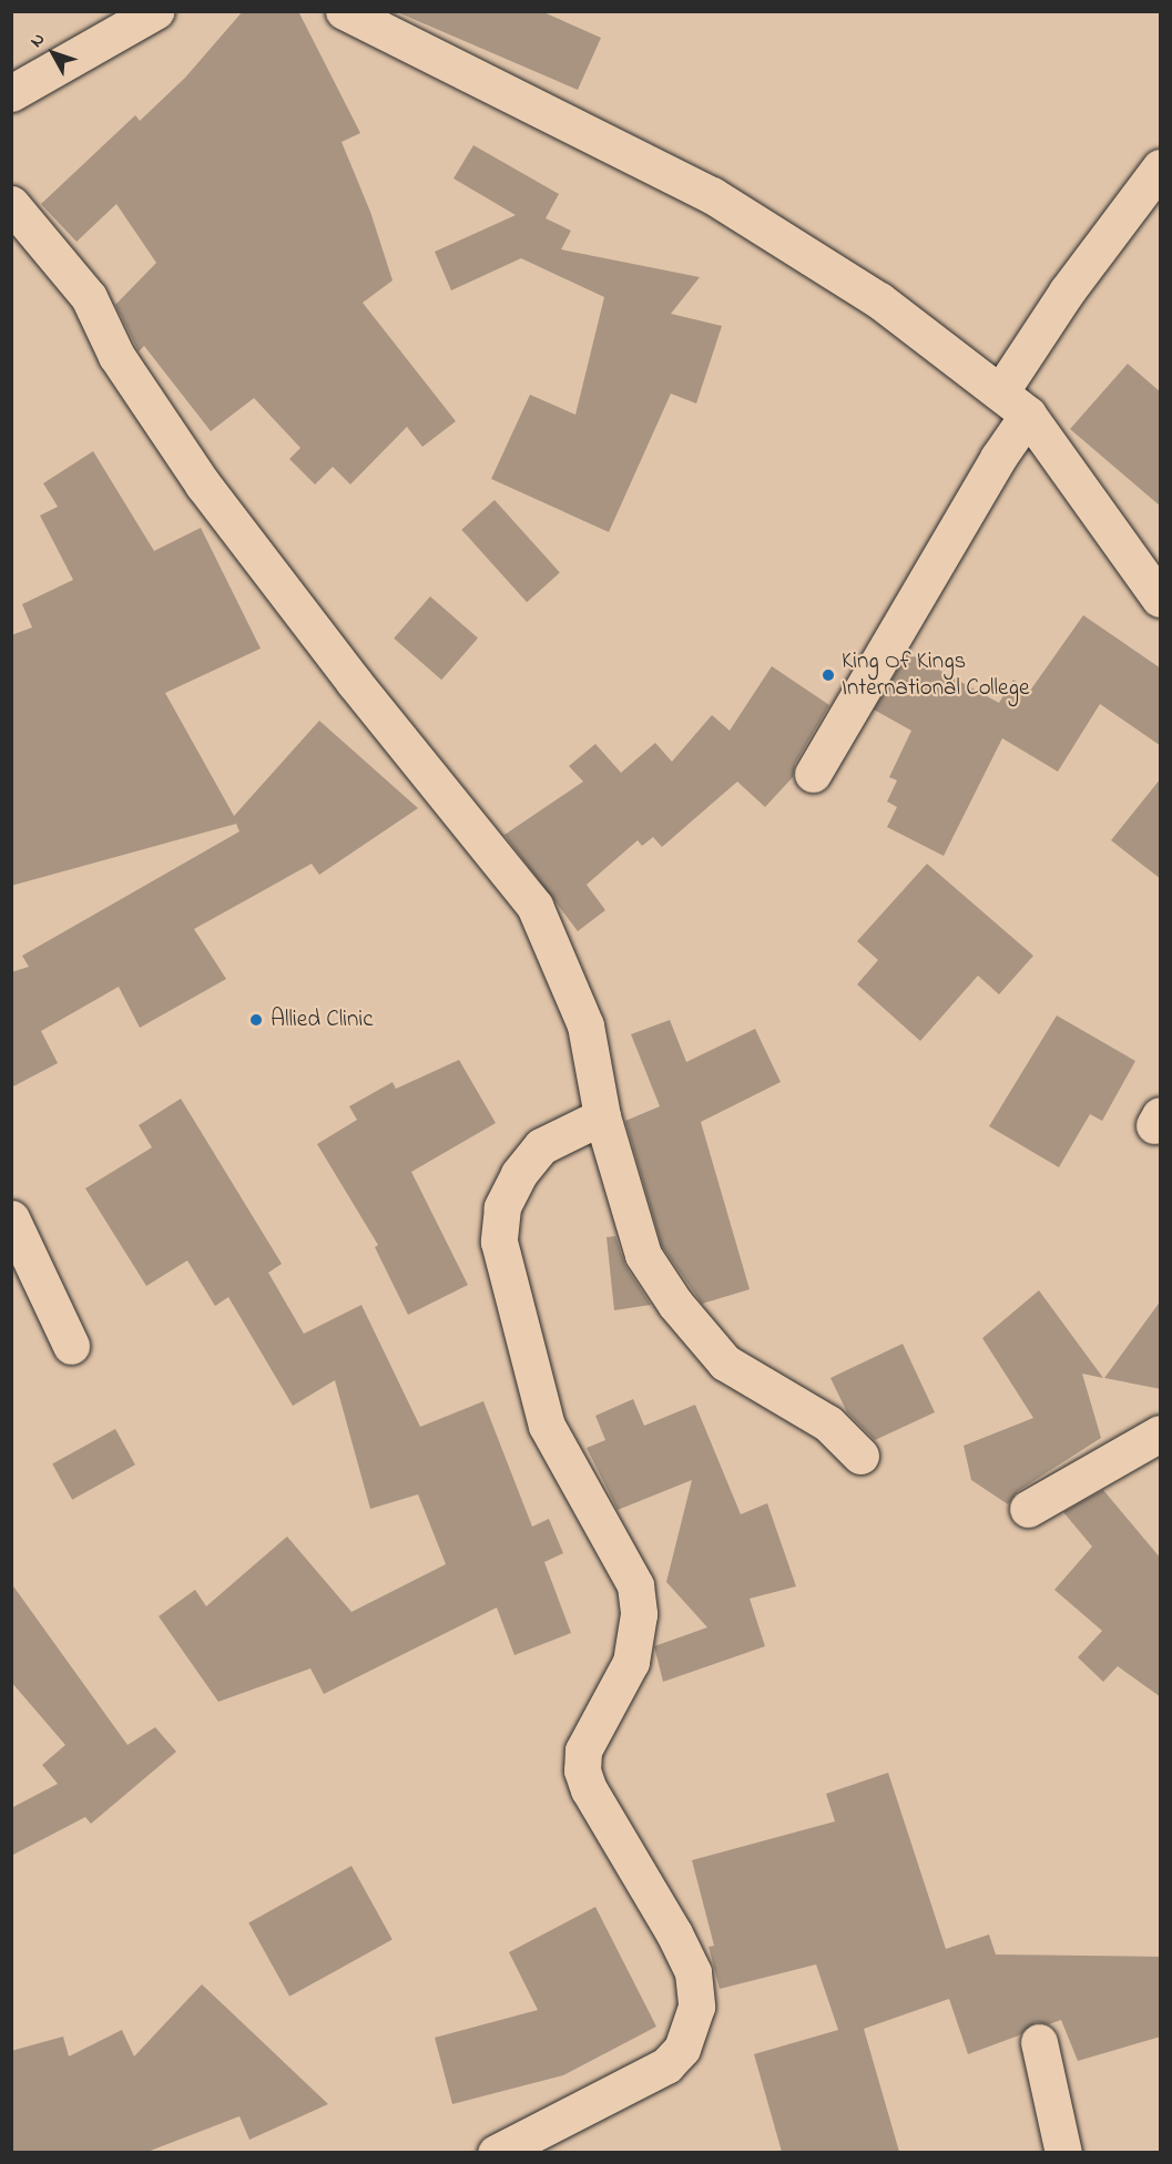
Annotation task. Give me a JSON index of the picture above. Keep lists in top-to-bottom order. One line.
{"places":["King Of Kings International College","Allied Clinic"],"north":"top left"}
